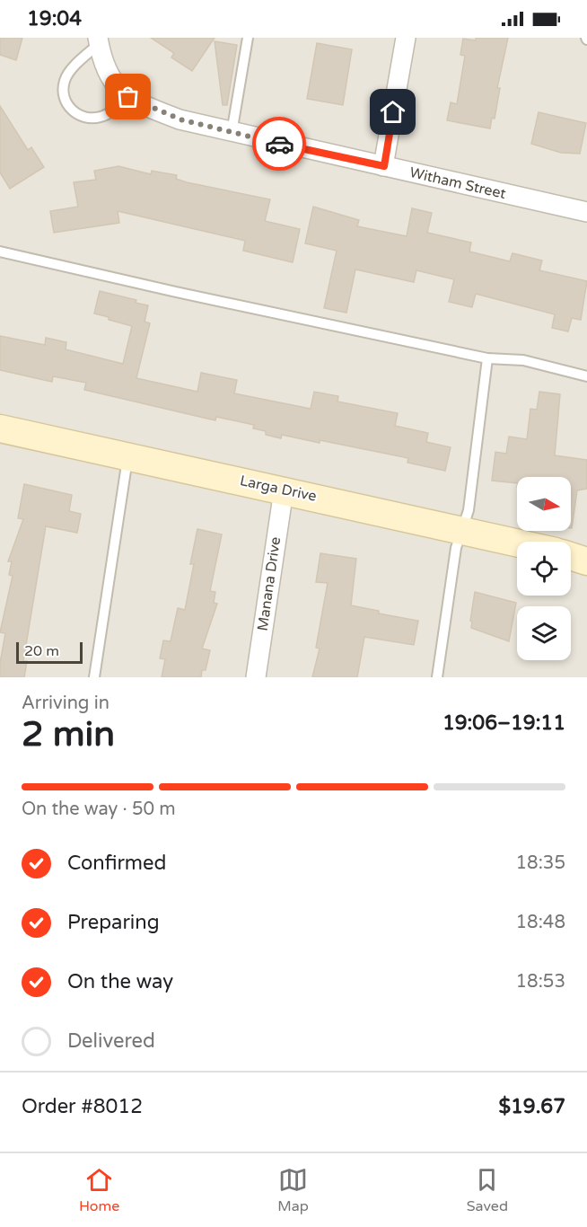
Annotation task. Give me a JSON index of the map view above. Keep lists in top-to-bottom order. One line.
{"streets":{"street":["Witham Street","Larga Drive","Manana Drive"]},"crossings":[["Larga Drive","Manana Drive"]],"scale_bar":"20 m","north":"right","page":{"status":"19:04","scale":"20 m","heading":["2 min","Arriving in","19:06–19:11"],"panel":["Order #8012","$19.67"],"bar":"On the way · 50 m","list":[["Confirmed","18:35"],["Preparing","18:48"],["On the way","18:53"],"Delivered"],"tabs":["Home","Map","Saved"]}}
